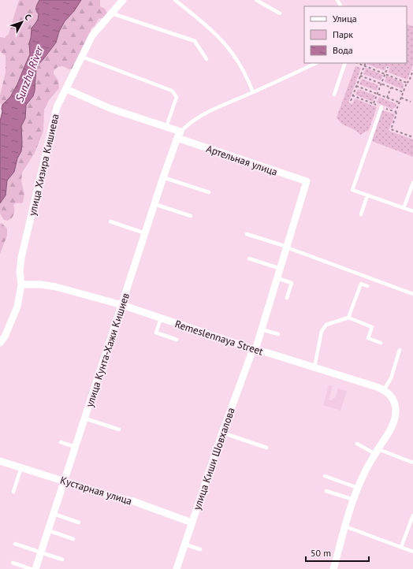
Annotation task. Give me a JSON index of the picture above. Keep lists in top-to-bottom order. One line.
{"streets":{"street":["Артельная улица","улица Хизира Кишиева","Remeslennaya Street","улица Кунта-Хажи Кишиев","улица Киши Шовхалова","Кустарная улица"]},"crossings":[["Артельная улица","улица Хизира Кишиева"],["Артельная улица","улица Кунта-Хажи Кишиев"],["Артельная улица","улица Киши Шовхалова"],["улица Хизира Кишиева","Remeslennaya Street"],["Remeslennaya Street","улица Кунта-Хажи Кишиев"],["Remeslennaya Street","улица Киши Шовхалова"],["улица Кунта-Хажи Кишиев","Кустарная улица"],["улица Киши Шовхалова","Кустарная улица"]],"water":["Sunzha River"],"legend":["Улица","Парк","Вода"],"scale_bar":"50 m","north":"top right"}
